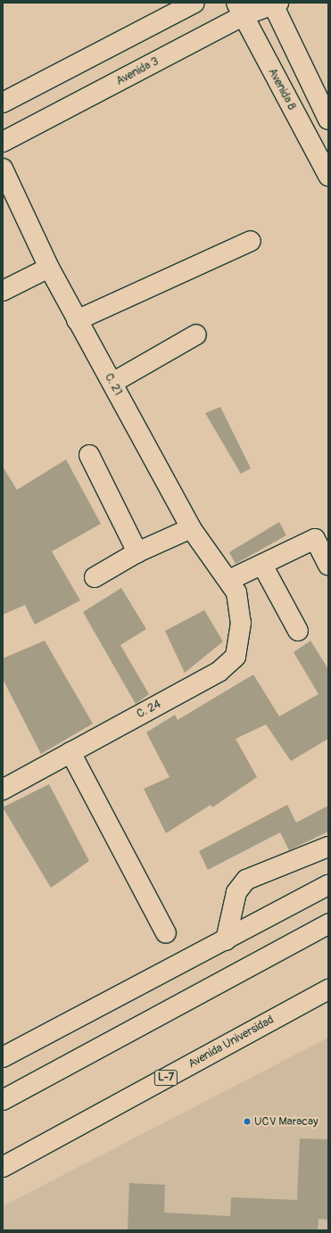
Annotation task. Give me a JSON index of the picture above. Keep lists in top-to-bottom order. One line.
{"streets":{"street":["Avenida 3","Avenida 8","C. 21","C. 24","Avenida Universidad","L-7"]},"crossings":[["Avenida 3","Avenida 8"],["C. 21","C. 24"]],"places":["UCV Maracay"]}
